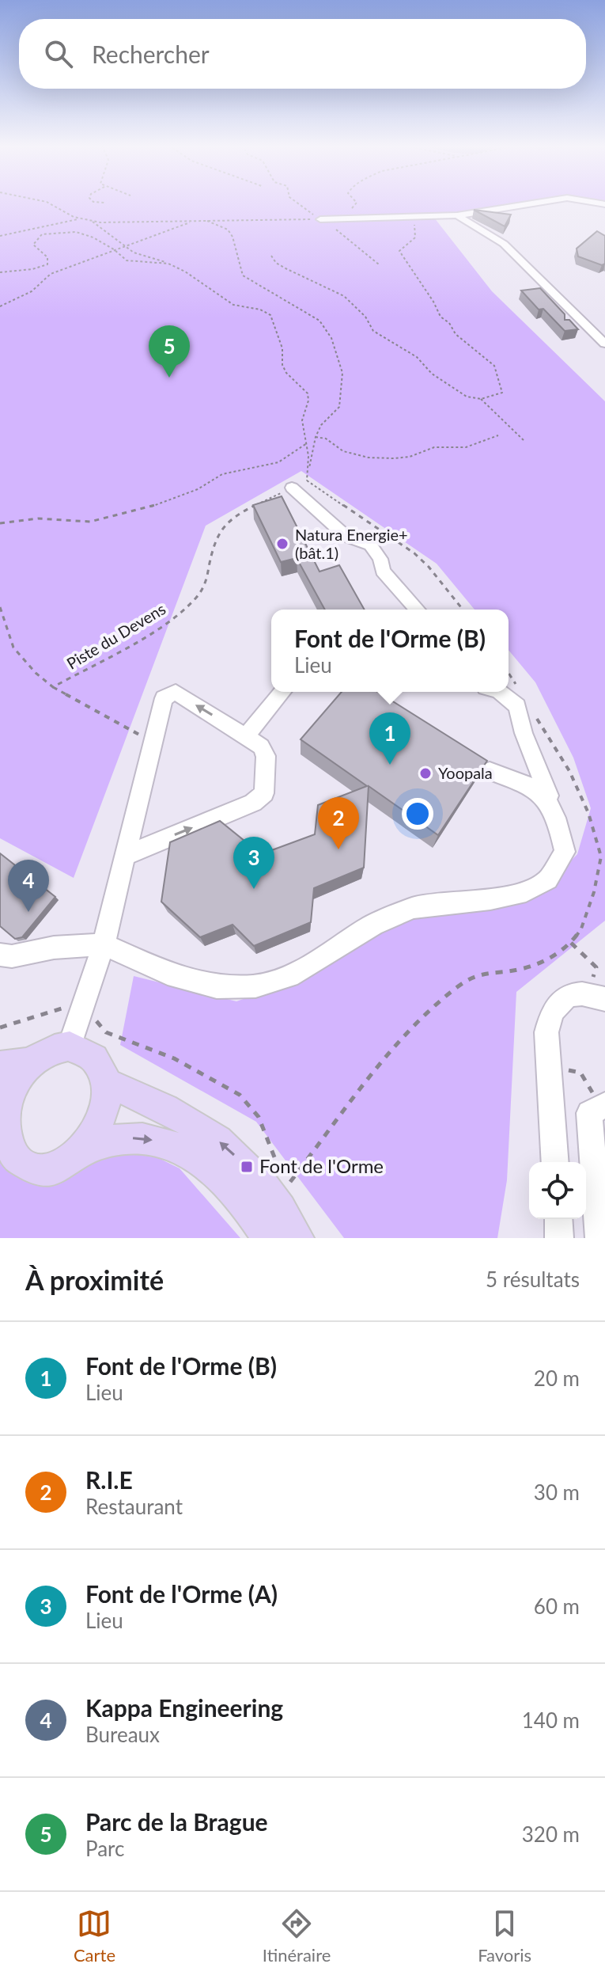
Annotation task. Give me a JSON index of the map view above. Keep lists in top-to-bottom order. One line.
{"streets":{"path":["Piste du Devens"]},"places":{"other":["Natura Energie+ (bât.1)","Yoopala"],"transit":["Font de l'Orme"]},"page":{"search":"Rechercher","pins":["5","1","2","3","4"],"popup":["Font de l'Orme (B)","Lieu"],"heading":["À proximité","5 résultats"],"list":[{"mark":"1","name":"Font de l'Orme (B)","note":"Lieu","value":"20 m"},{"mark":"2","name":"R.I.E","note":"Restaurant","value":"30 m"},{"mark":"3","name":"Font de l'Orme (A)","note":"Lieu","value":"60 m"},{"mark":"4","name":"Kappa Engineering","note":"Bureaux","value":"140 m"},{"mark":"5","name":"Parc de la Brague","note":"Parc","value":"320 m"}],"nav":["Carte","Itinéraire","Favoris"]}}
